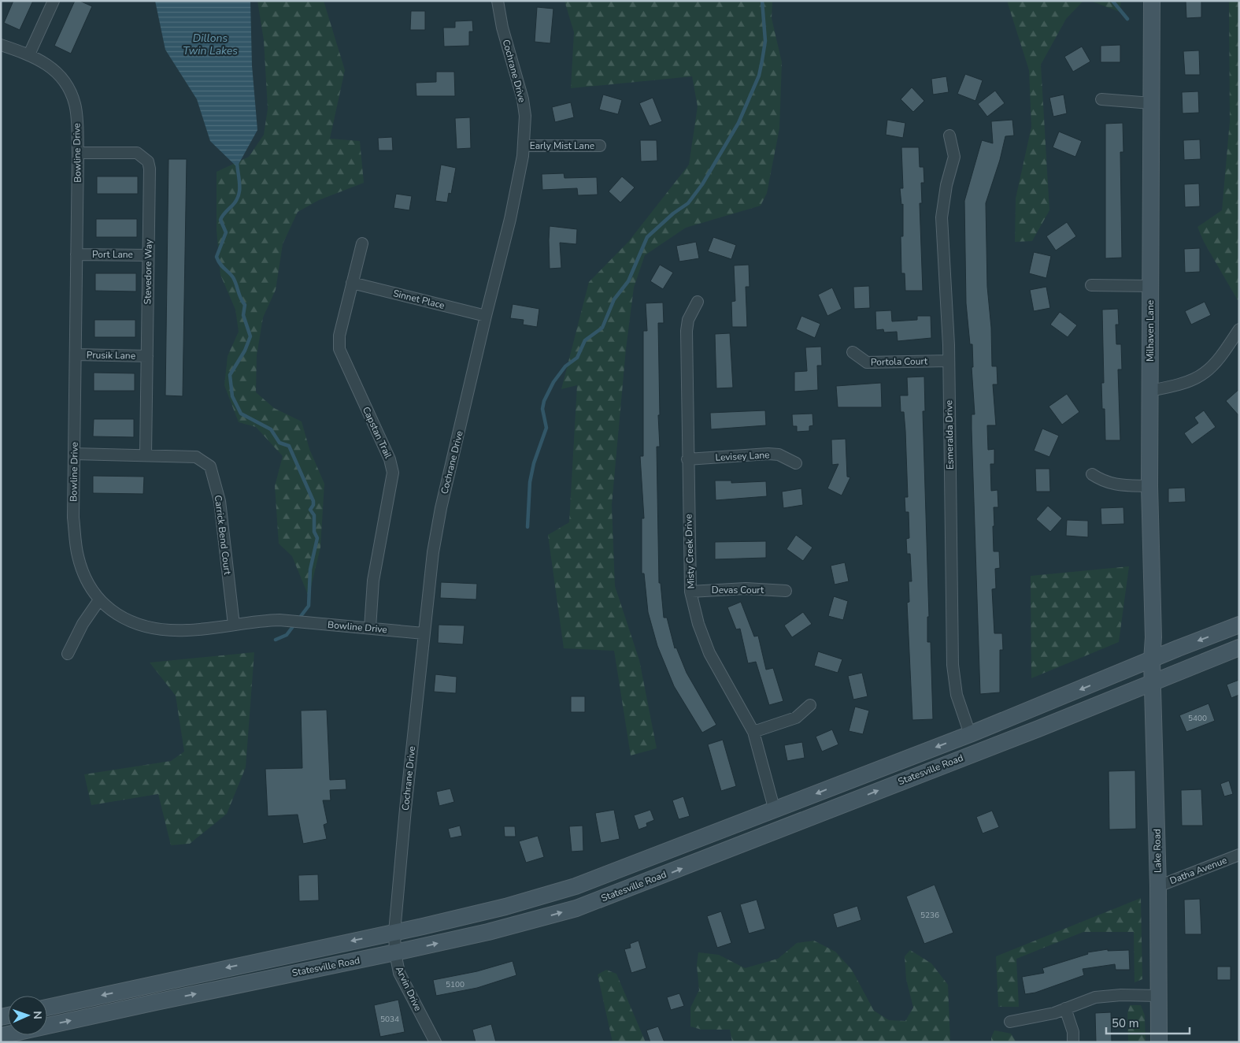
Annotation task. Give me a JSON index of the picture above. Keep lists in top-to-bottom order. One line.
{"streets":{"main road":["Milhaven Lane","Statesville Road","Lake Road"],"street":["Cochrane Drive","Early Mist Lane","Bowline Drive","Port Lane","Stevedore Way","Sinnet Place","Prusik Lane","Portola Court","Capstan Trail","Esmeralda Drive","Levisey Lane","Carrick Bend Court","Misty Creek Drive","Devas Court","Datha Avenue","Arvin Drive"]},"crossings":[["Cochrane Drive","Early Mist Lane"],["Cochrane Drive","Bowline Drive"],["Cochrane Drive","Sinnet Place"],["Cochrane Drive","Statesville Road"],["Cochrane Drive","Arvin Drive"],["Bowline Drive","Port Lane"],["Bowline Drive","Stevedore Way"],["Bowline Drive","Prusik Lane"],["Bowline Drive","Capstan Trail"],["Bowline Drive","Carrick Bend Court"],["Port Lane","Stevedore Way"],["Stevedore Way","Prusik Lane"],["Stevedore Way","Carrick Bend Court"],["Sinnet Place","Capstan Trail"],["Milhaven Lane","Statesville Road"],["Milhaven Lane","Lake Road"],["Portola Court","Esmeralda Drive"],["Esmeralda Drive","Statesville Road"],["Levisey Lane","Misty Creek Drive"],["Misty Creek Drive","Devas Court"],["Misty Creek Drive","Statesville Road"],["Statesville Road","Lake Road"],["Statesville Road","Arvin Drive"],["Lake Road","Datha Avenue"]],"water":["Dillons Twin Lakes"],"house_numbers":["5400","5236","5100","5034"],"scale_bar":"50 m","north":"right"}
